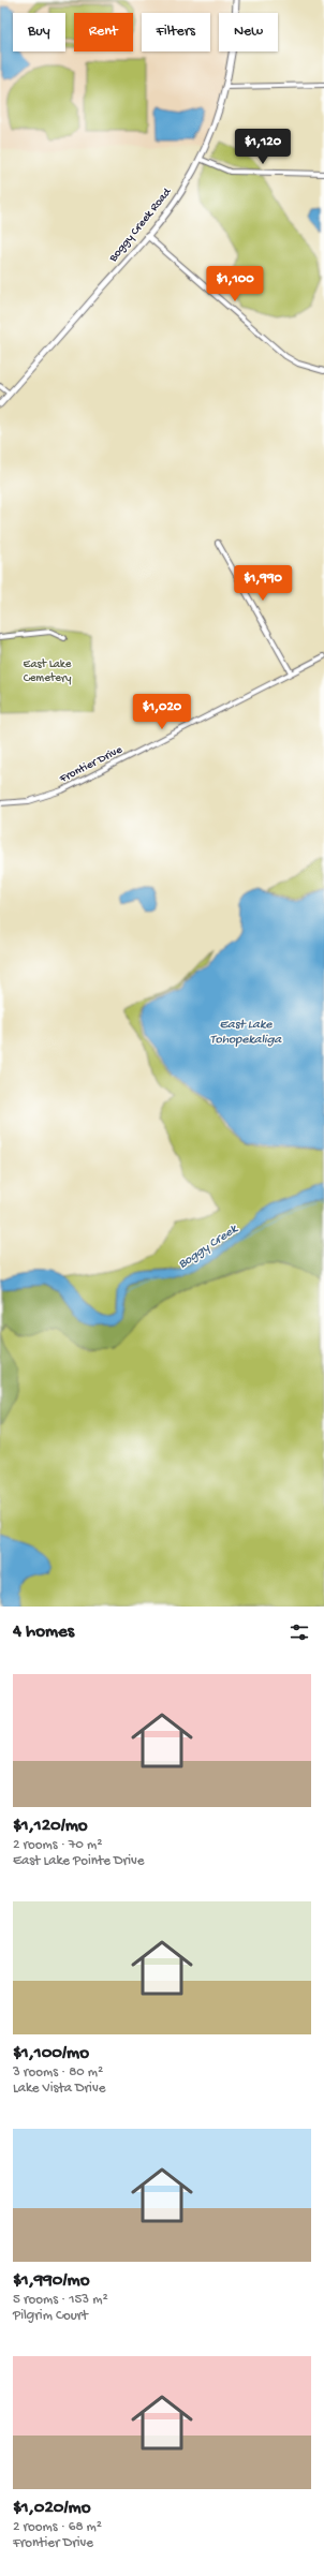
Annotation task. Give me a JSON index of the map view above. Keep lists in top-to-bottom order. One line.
{"streets":{"main road":["Boggy Creek Road"],"street":["Frontier Drive"]},"water":["East Lake Tohopekaliga","Boggy Creek"],"parks":["East Lake Cemetery"],"page":{"chip":["Buy","Rent","Filters","New"],"price":["$1,120","$1,100","$1,990","$1,020"],"heading":"4 homes","list":[{"name":"$1,120/mo","note":"2 rooms · 70 m² · East Lake Pointe Drive"},{"name":"$1,100/mo","note":"3 rooms · 80 m² · Lake Vista Drive"},{"name":"$1,990/mo","note":"5 rooms · 153 m² · Pilgrim Court"},{"name":"$1,020/mo","note":"2 rooms · 68 m² · Frontier Drive"}]}}
